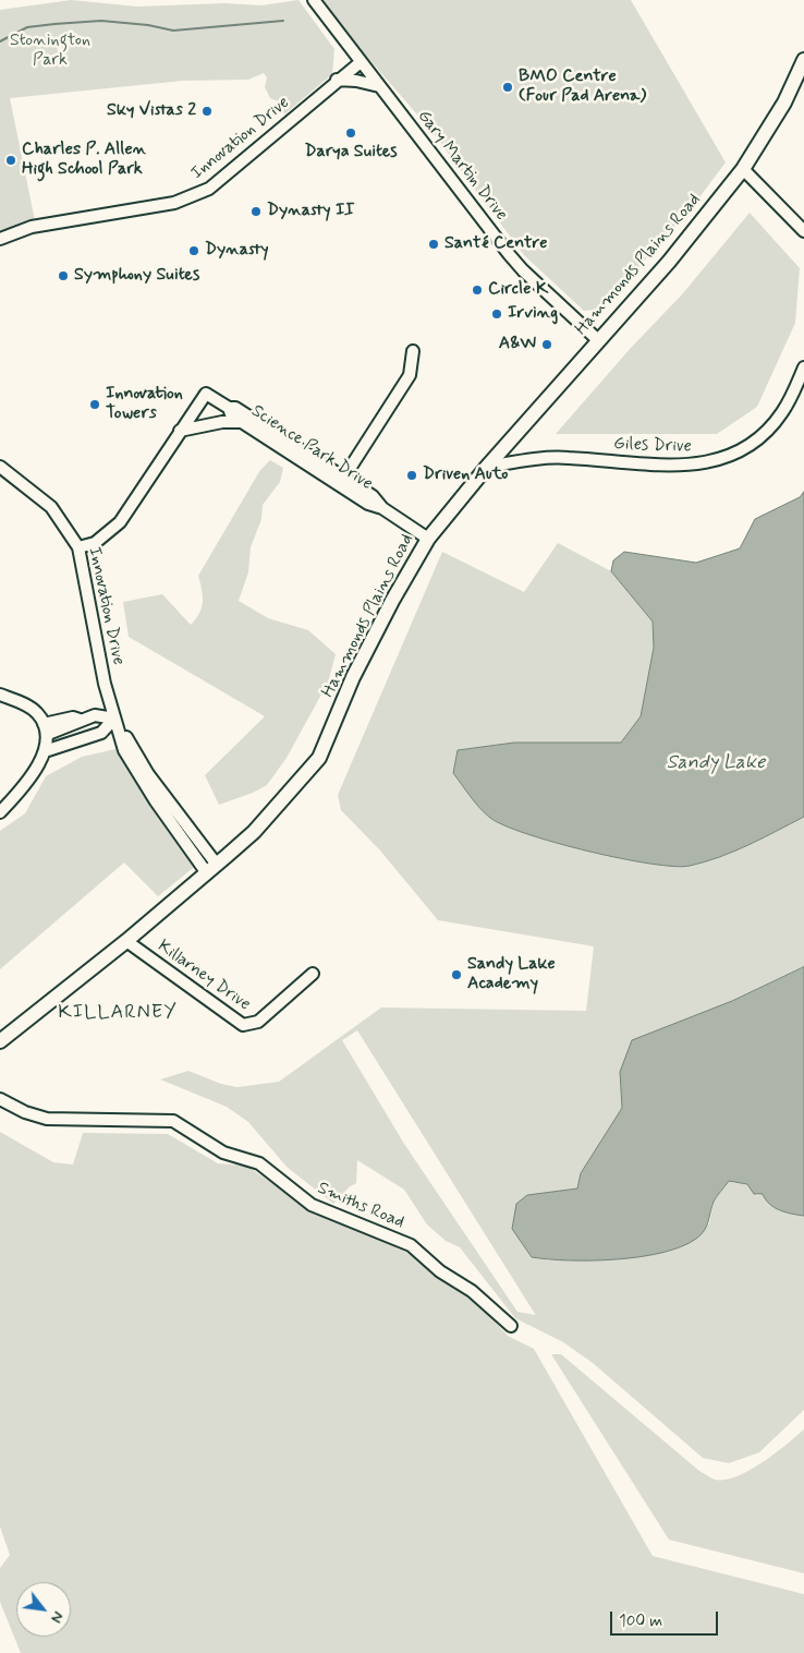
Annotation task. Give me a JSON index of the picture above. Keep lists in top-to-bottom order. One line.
{"streets":{"main road":["Hammonds Plains Road"],"street":["Innovation Drive","Gary Martin Drive","Giles Drive","Science Park Drive","Killarney Drive","Smiths Road"]},"crossings":[["Innovation Drive","Gary Martin Drive"],["Innovation Drive","Hammonds Plains Road"],["Gary Martin Drive","Hammonds Plains Road"],["Hammonds Plains Road","Giles Drive"],["Hammonds Plains Road","Science Park Drive"],["Hammonds Plains Road","Killarney Drive"]],"districts":["KILLARNEY"],"water":["Sandy Lake"],"parks":["Stonington Park"],"places":["BMO Centre (Four Pad Arena)","Sky Vistas 2","Darya Suites","Charles P. Allen High School Park","Dynasty II","Santé Centre","Dynasty","Symphony Suites","Circle K","Irving","A&W","Innovation Towers","Driven Auto","Sandy Lake Academy"],"scale_bar":"100 m","north":"bottom right"}
